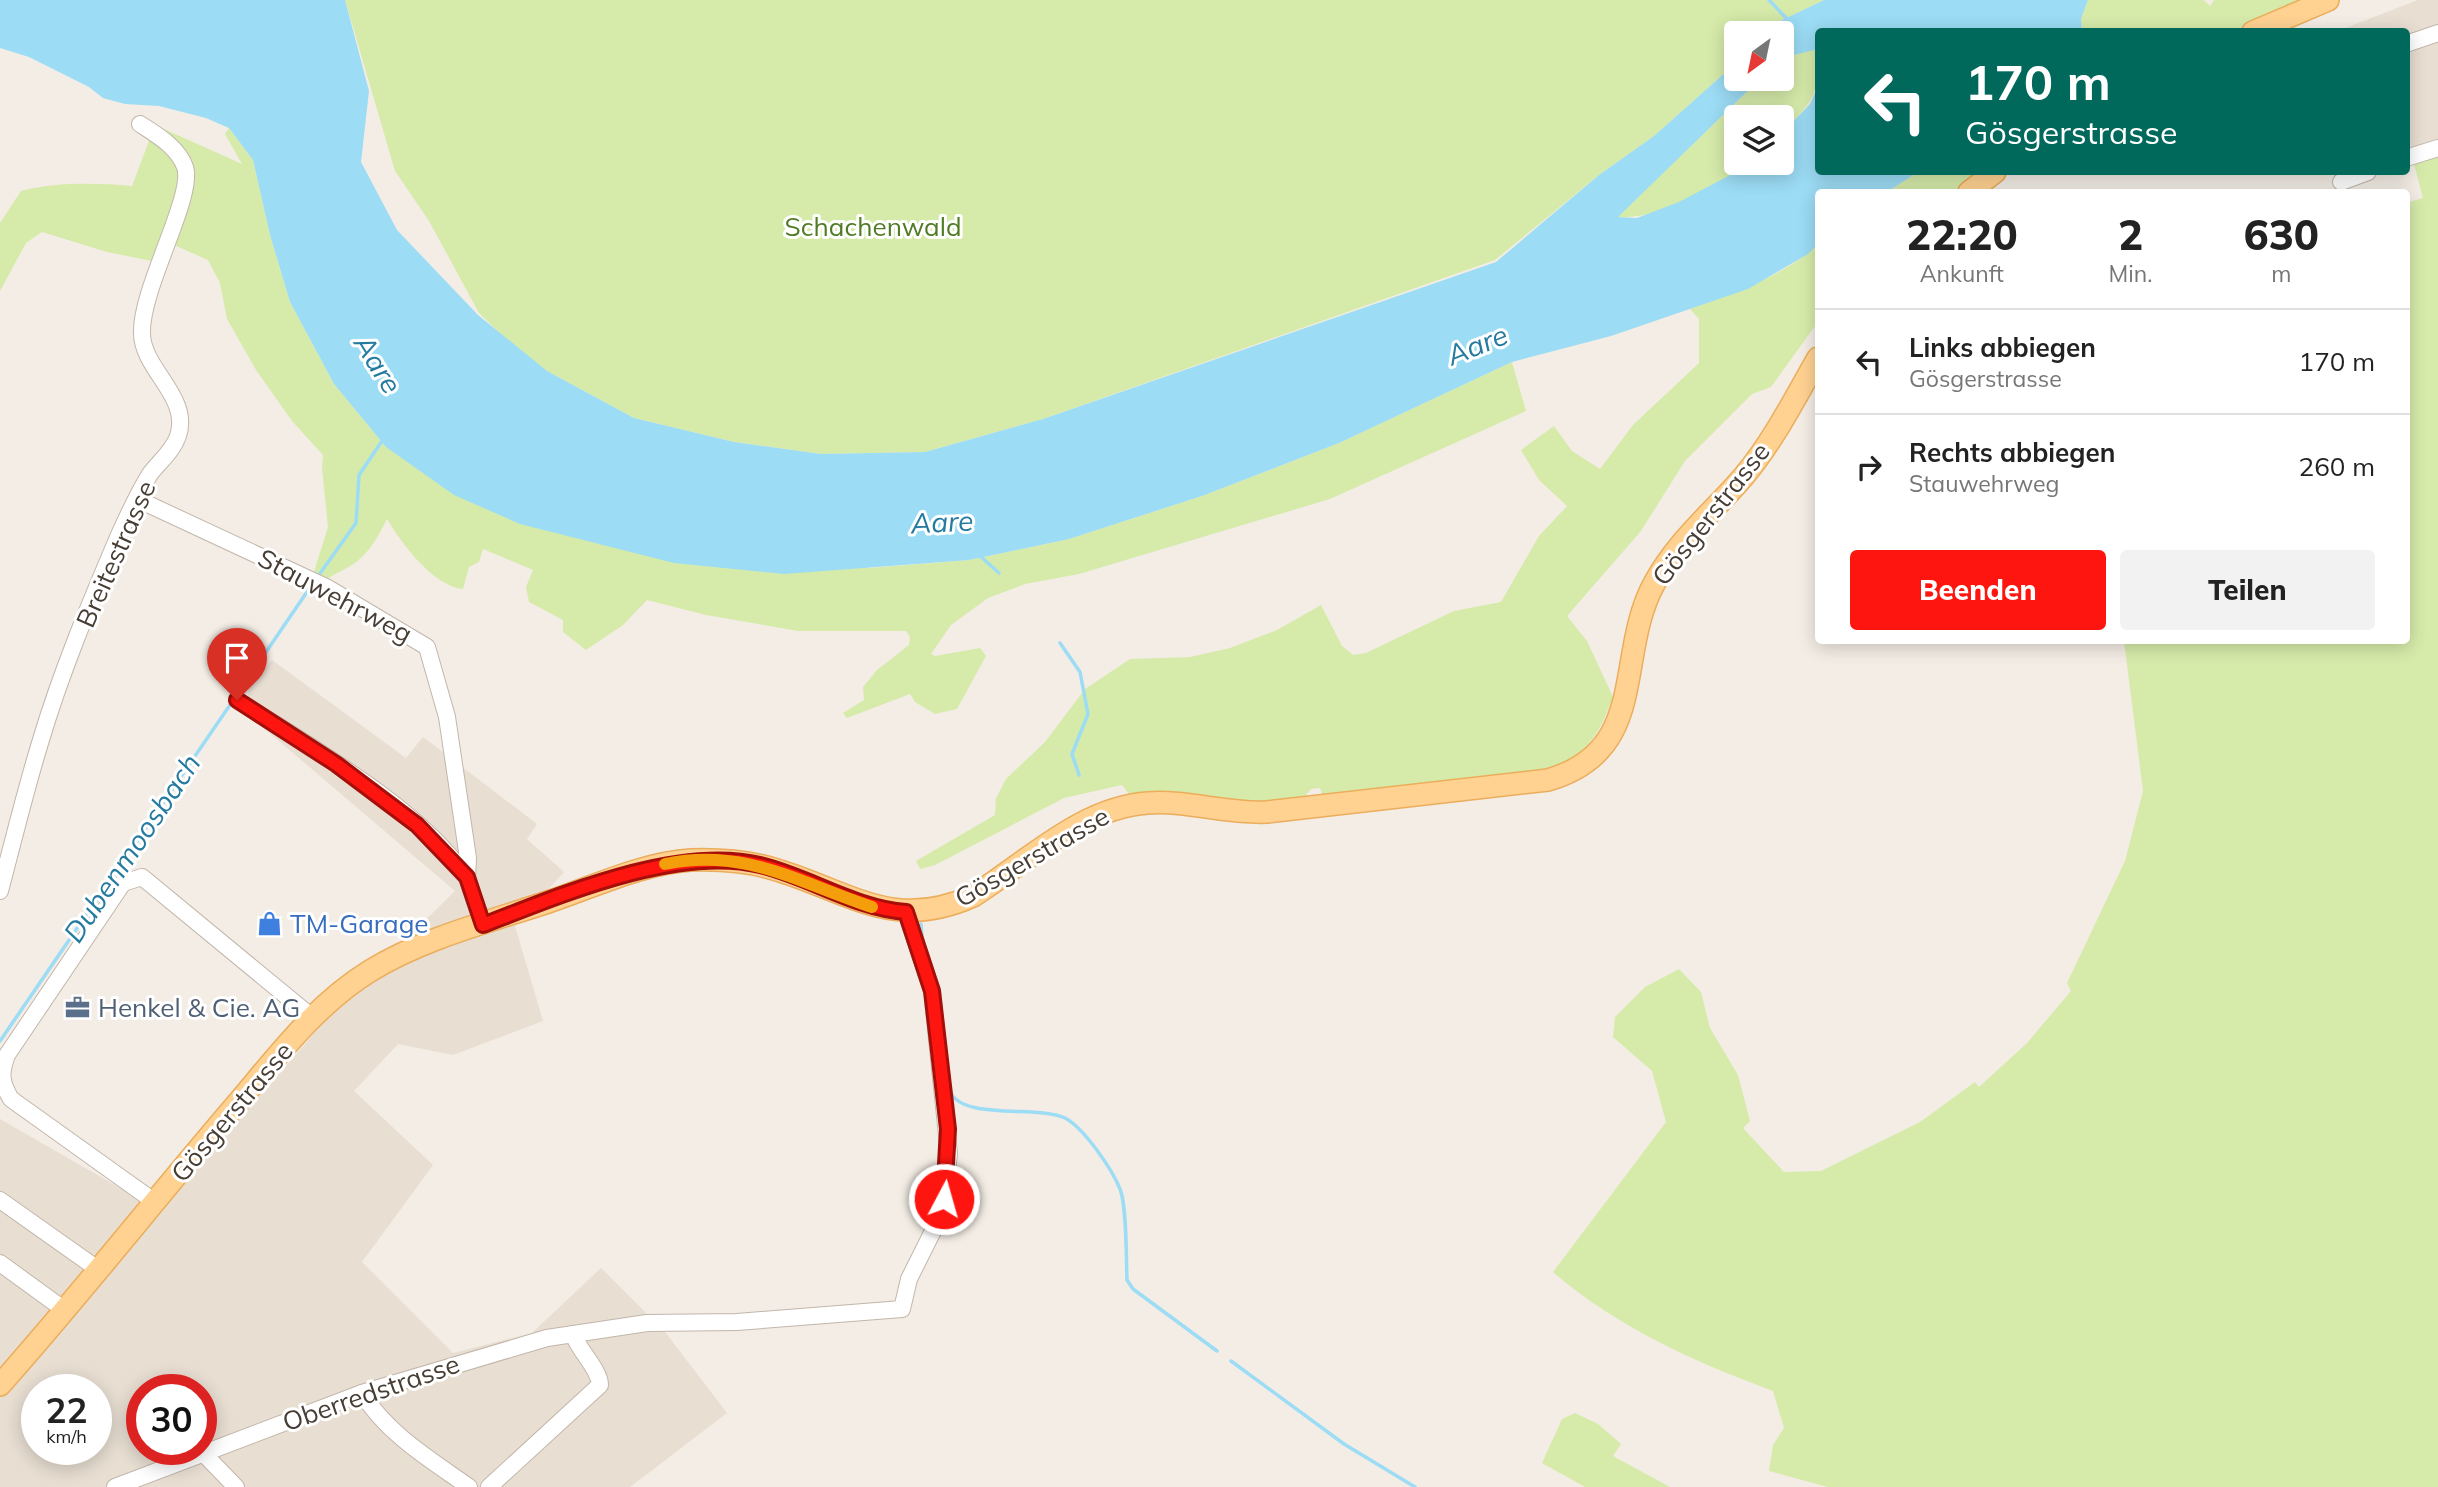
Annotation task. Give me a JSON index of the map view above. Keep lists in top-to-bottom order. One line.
{"streets":{"main road":["Gösgerstrasse"],"street":["Breitestrasse","Stauwehrweg","Oberredstrasse"]},"crossings":[["Gösgerstrasse","Stauwehrweg"],["Gösgerstrasse","Oberredstrasse"],["Breitestrasse","Stauwehrweg"]],"water":["Aare","Dubenmoosbach"],"parks":["Schachenwald"],"places":{"shop":["TM-Garage"],"office":["Henkel & Cie. AG"]},"north":"bottom left","page":{"turn":["170 m","Gösgerstrasse"],"eta":["22:20","Ankunft","2","Min.","630","m"],"list":[{"name":"Links abbiegen","note":"Gösgerstrasse","value":"170 m"},{"name":"Rechts abbiegen","note":"Stauwehrweg","value":"260 m"}],"buttons":["Beenden","Teilen"],"speed":"22 km/h","limit":"30"}}
